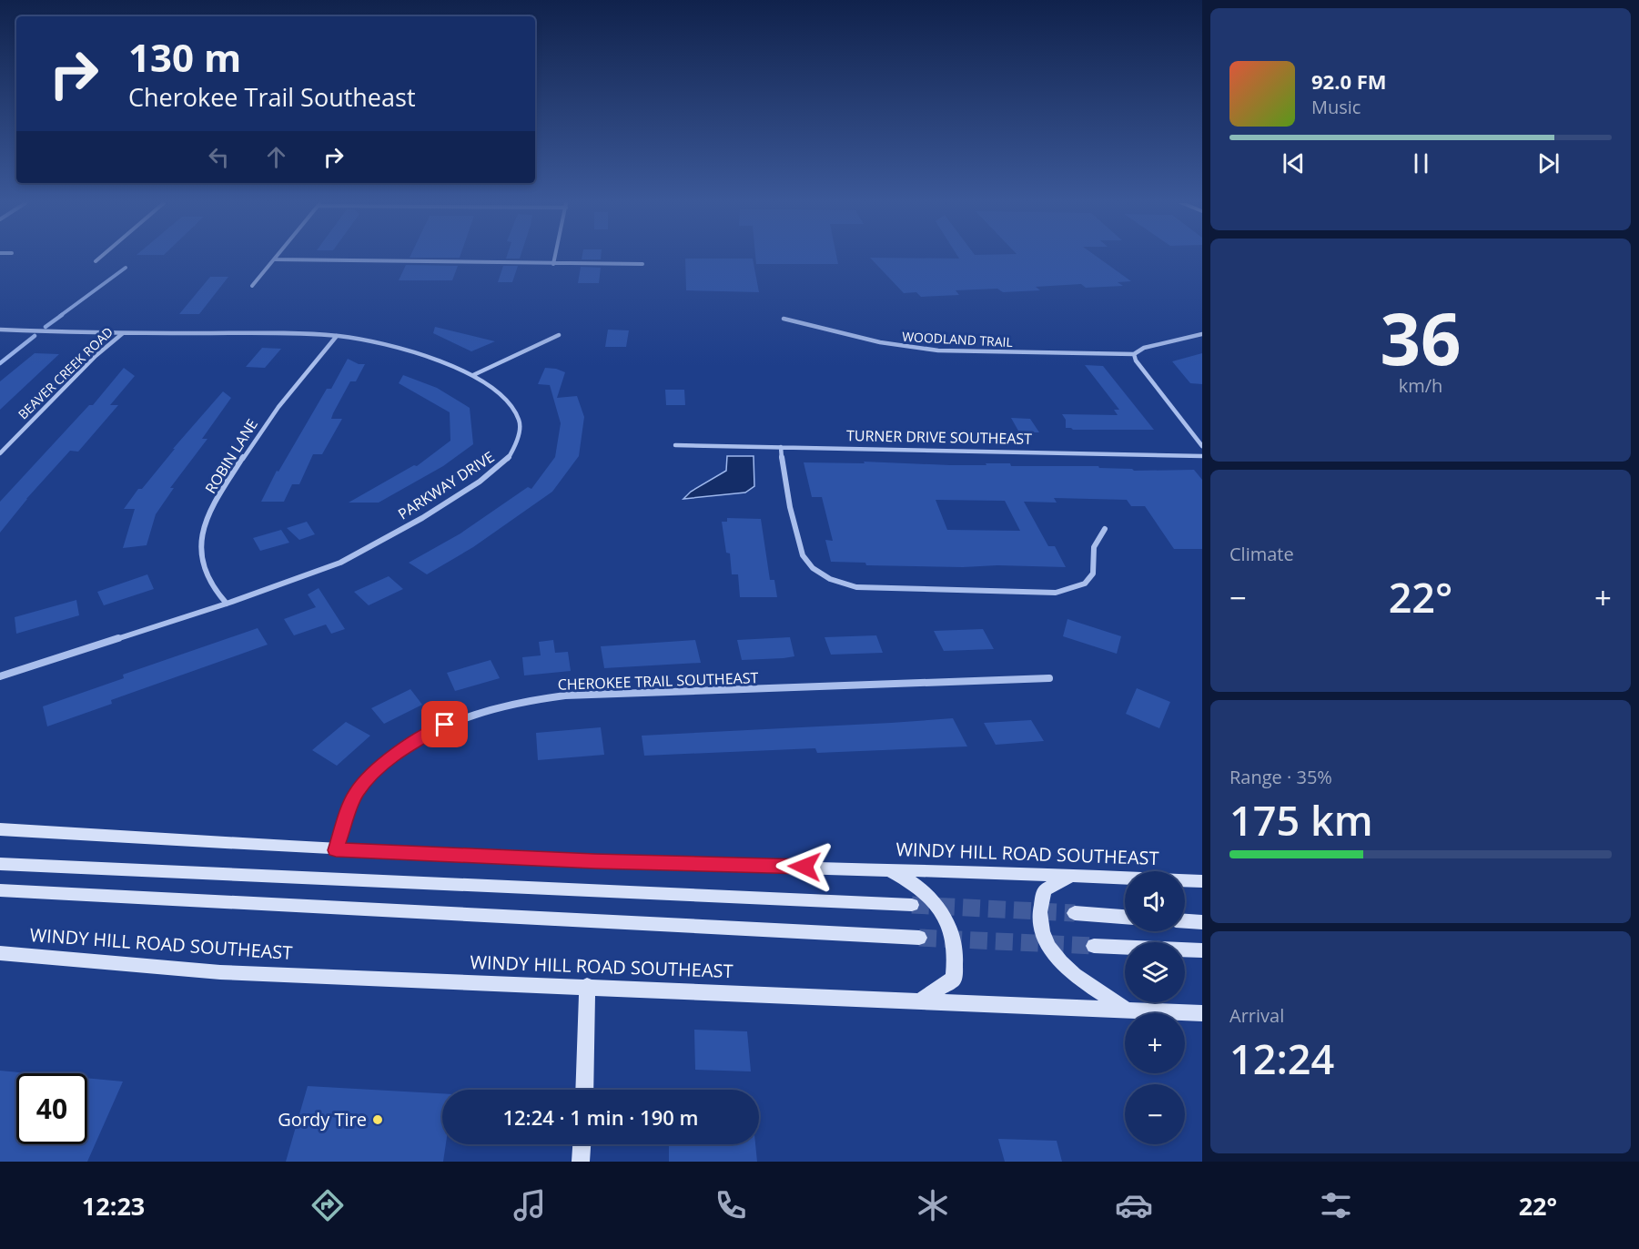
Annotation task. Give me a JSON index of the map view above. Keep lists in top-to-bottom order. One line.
{"streets":{"street":["WOODLAND TRAIL","BEAVER CREEK ROAD","TURNER DRIVE SOUTHEAST","ROBIN LANE","PARKWAY DRIVE","CHEROKEE TRAIL SOUTHEAST","WINDY HILL ROAD SOUTHEAST"]},"crossings":[["BEAVER CREEK ROAD","PARKWAY DRIVE"],["ROBIN LANE","PARKWAY DRIVE"],["CHEROKEE TRAIL SOUTHEAST","WINDY HILL ROAD SOUTHEAST"]],"places":["Gordy Tire"],"page":{"turn":["130 m","Cherokee Trail Southeast"],"song":["92.0 FM","Music"],"tile":[["36","km/h"],"Climate",["Range · 35%","175 km"],["Arrival","12:24"]],"heat":["−","22°","+"],"map_buttons":["+","−"],"limit":"40","trip":"12:24 · 1 min · 190 m","tabs":["12:23","22°"]}}
